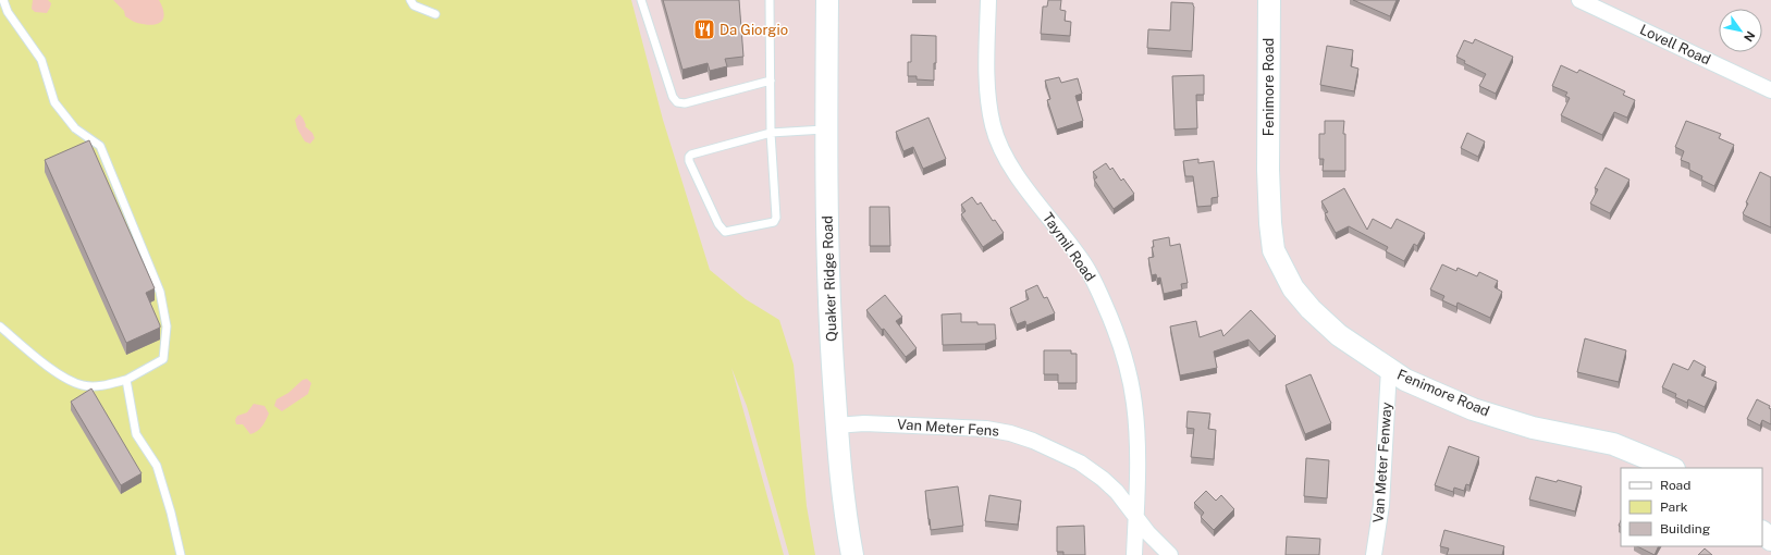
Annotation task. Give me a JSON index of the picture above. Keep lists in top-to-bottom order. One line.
{"streets":{"street":["Lovell Road","Fenimore Road","Taymil Road","Quaker Ridge Road","Van Meter Fens","Van Meter Fenway"]},"crossings":[["Fenimore Road","Van Meter Fenway"],["Taymil Road","Van Meter Fens"],["Quaker Ridge Road","Van Meter Fens"]],"places":{"restaurant":["Da Giorgio"]},"legend":["Road","Park","Building"],"north":"bottom right"}
